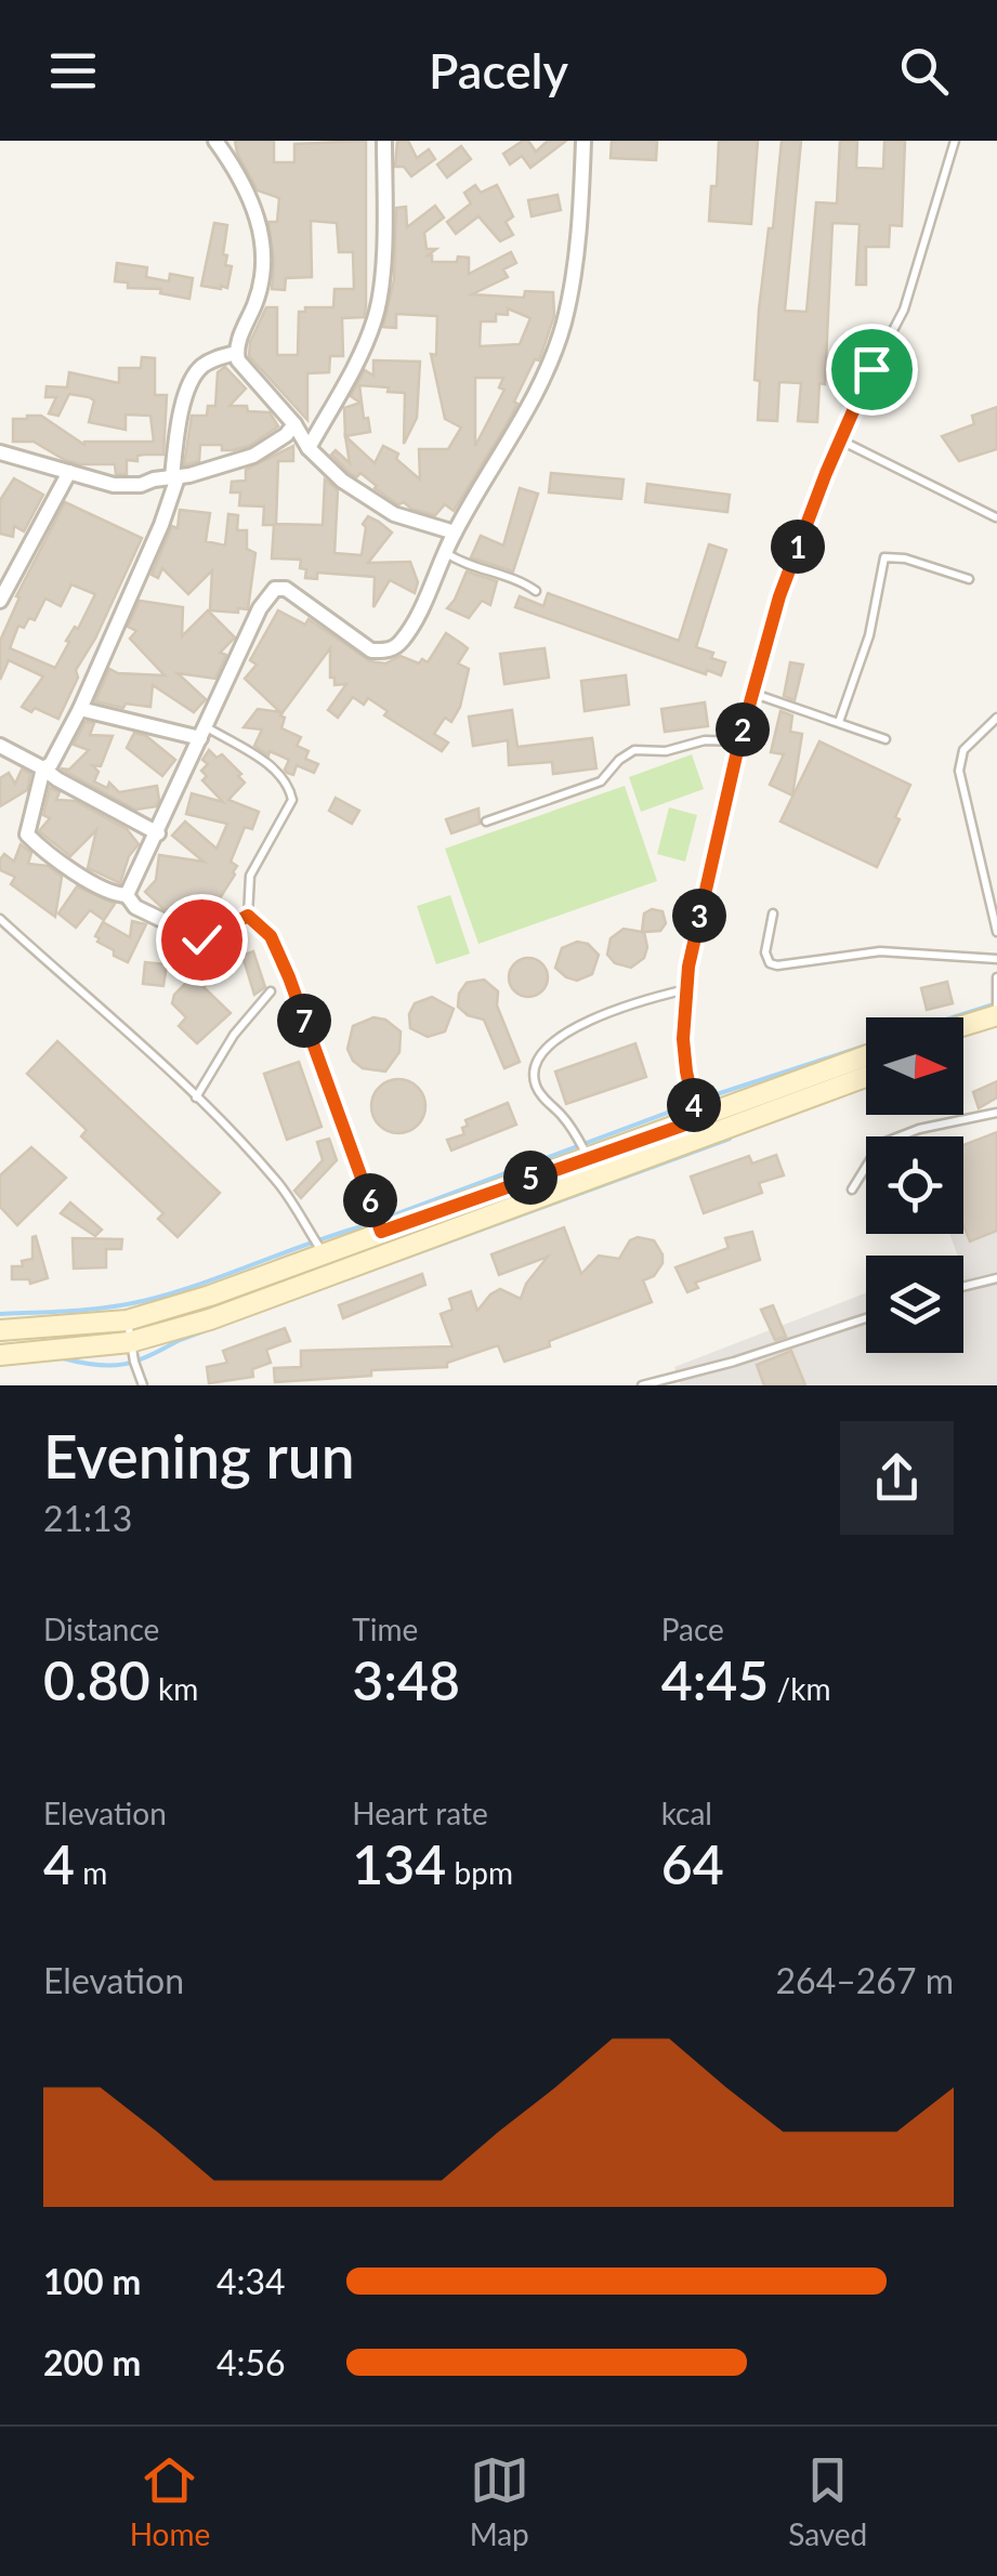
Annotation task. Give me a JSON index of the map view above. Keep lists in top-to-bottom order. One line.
{"north":"right","page":{"header":"Pacely","pins":["1","2","3","7","4","5","6"],"heading":["Evening run","21:13"],"stats":[["Distance","0.80 km"],["Time","3:48"],["Pace","4:45 /km"],["Elevation","4 m"],["Heart rate","134 bpm"],["kcal","64"]],"chart":["Elevation","264–267 m"],"list":[{"name":"100 m","note":"4:34"},{"name":"200 m","note":"4:56"}],"tabs":["Home","Map","Saved"]}}
